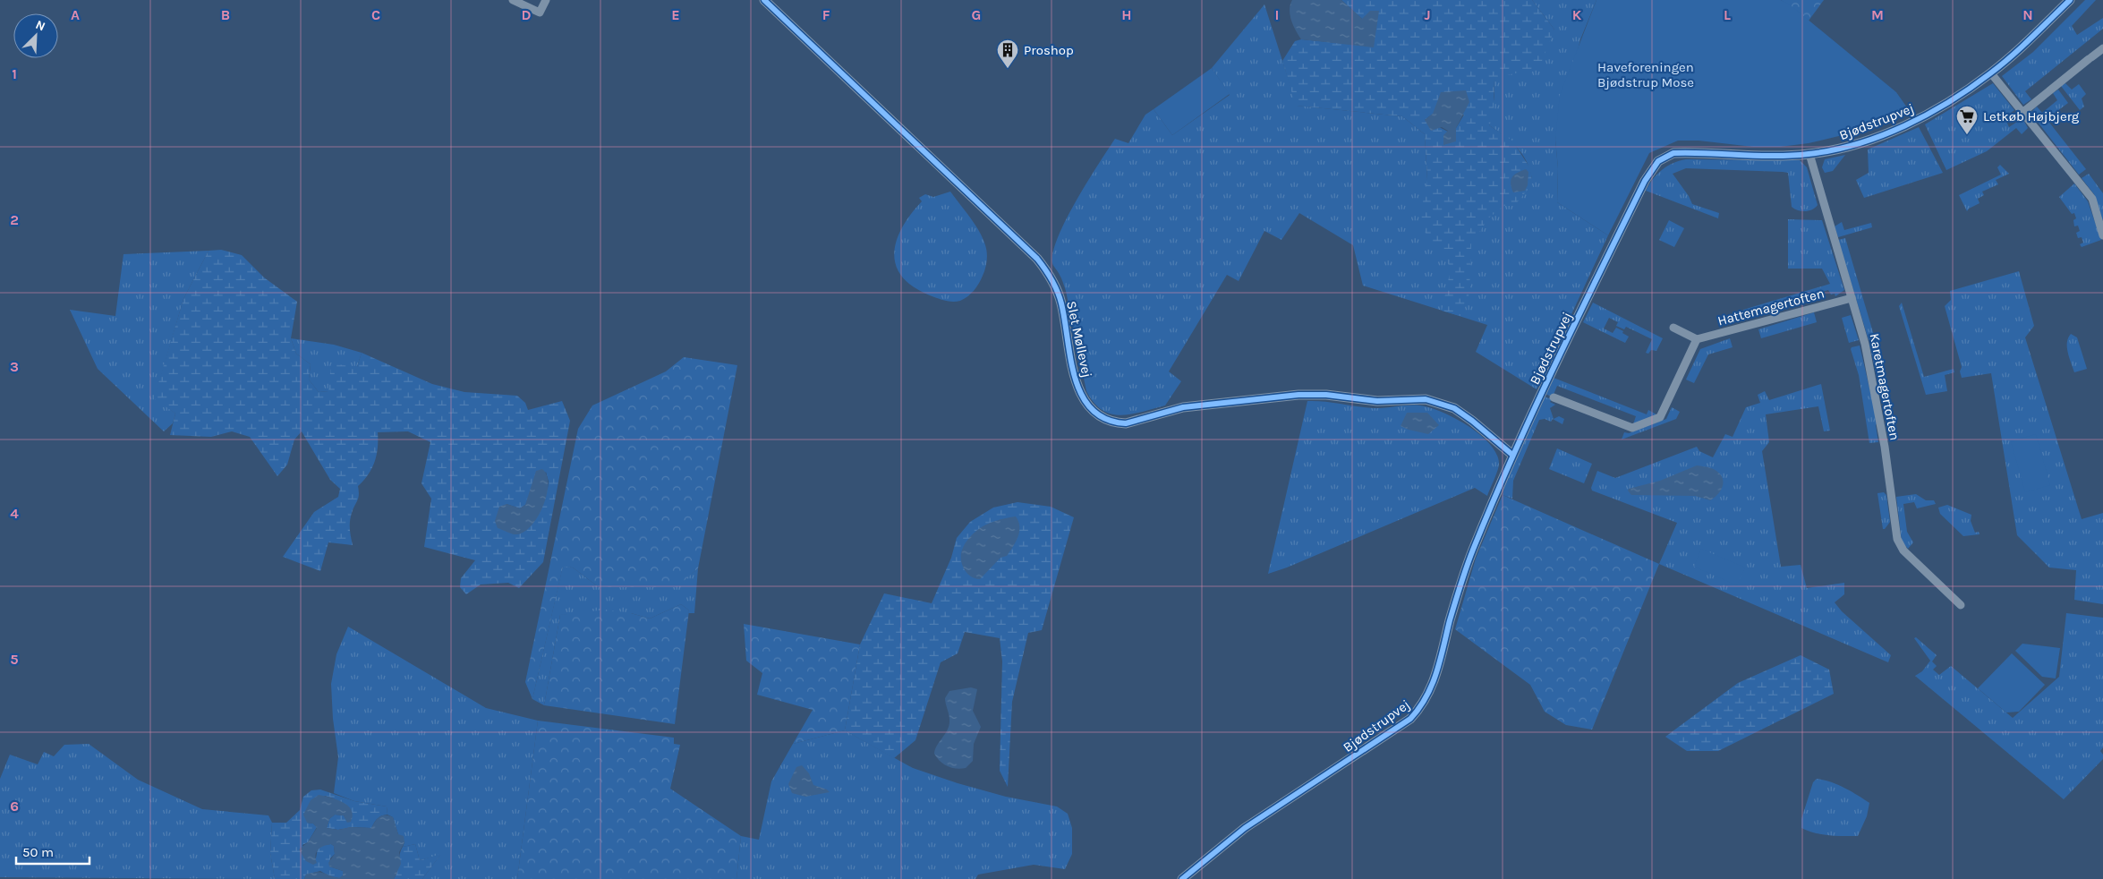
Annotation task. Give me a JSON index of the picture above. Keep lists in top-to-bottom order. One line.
{"streets":{"street":["Bjødstrupvej","Hattemagertoften","Slet Møllevej","Karetmagertoften"]},"crossings":[["Bjødstrupvej","Slet Møllevej"],["Bjødstrupvej","Karetmagertoften"],["Hattemagertoften","Karetmagertoften"]],"parks":["Haveforeningen Bjødstrup Mose"],"places":{"building":["Proshop"],"supermarket":["Letkøb Højbjerg"]},"scale_bar":"50 m","north":"top right","grid":{"columns":["A","B","C","D","E","F","G","H","I","J","K","L","M","N"],"rows":["1","2","3","4","5","6"]}}
